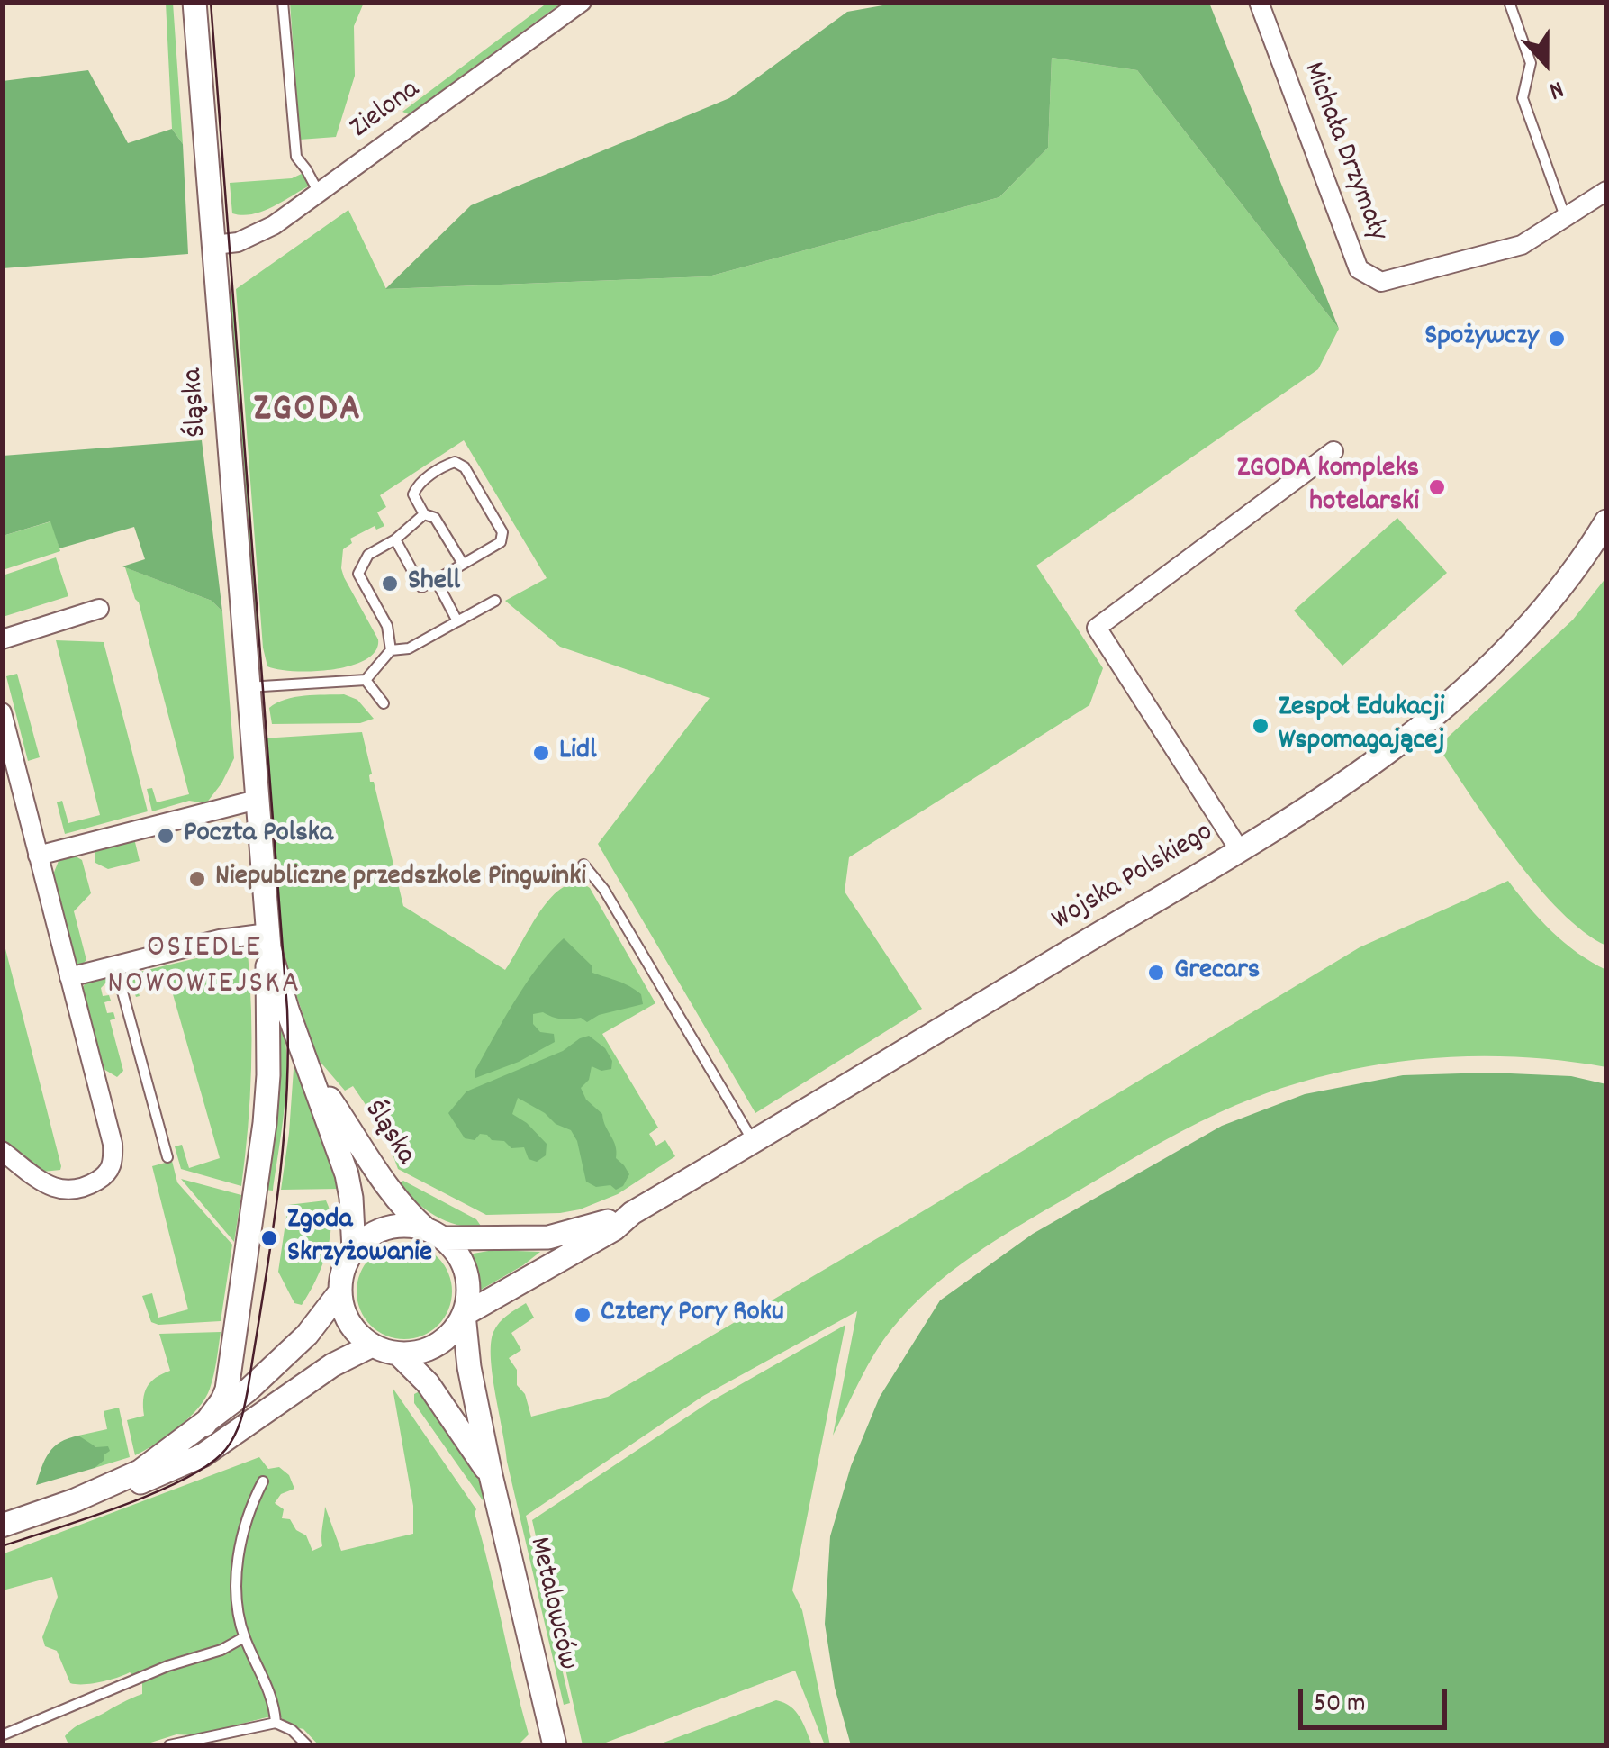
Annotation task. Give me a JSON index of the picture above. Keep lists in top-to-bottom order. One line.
{"streets":{"street":["Zielona","Michała Drzymały","Śląska","Wojska Polskiego","Metalowców"]},"crossings":[["Zielona","Śląska"],["Śląska","Wojska Polskiego"],["Śląska","Metalowców"],["Wojska Polskiego","Metalowców"]],"districts":["ZGODA","OSIEDLE NOWOWIEJSKA"],"places":["Spożywczy","ZGODA kompleks hotelarski","Shell","Zespoł Edukacji Wspomagającej","Lidl","Poczta Polska","Niepubliczne przedszkole Pingwinki","Grecars","Zgoda Skrzyżowanie","Cztery Pory Roku"],"scale_bar":"50 m","north":"bottom"}
